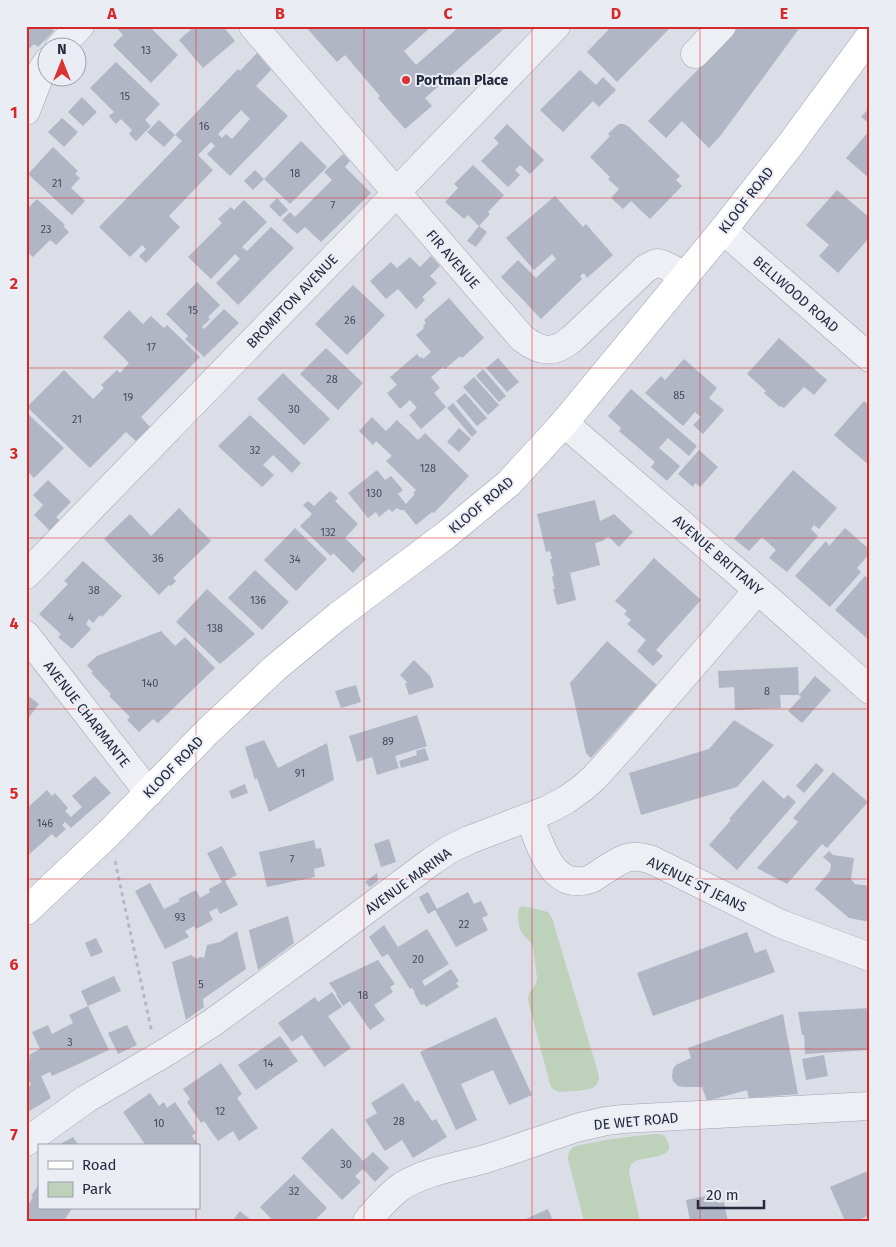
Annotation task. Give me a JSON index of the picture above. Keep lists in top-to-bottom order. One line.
{"streets":{"main road":["KLOOF ROAD"],"street":["FIR AVENUE","BELLWOOD ROAD","BROMPTON AVENUE","AVENUE BRITTANY","AVENUE CHARMANTE","AVENUE MARINA","AVENUE ST JEANS","DE WET ROAD"]},"crossings":[["KLOOF ROAD","FIR AVENUE"],["KLOOF ROAD","BELLWOOD ROAD"],["KLOOF ROAD","AVENUE BRITTANY"],["KLOOF ROAD","AVENUE CHARMANTE"],["FIR AVENUE","BROMPTON AVENUE"],["AVENUE BRITTANY","AVENUE MARINA"],["AVENUE MARINA","AVENUE ST JEANS"]],"places":["Portman Place"],"house_numbers":["13","15","16","18","21","7","23","15","26","17","28","85","19","30","21","32","128","130","132","36","34","38","136","4","138","140","8","89","91","146","7","93","22","20","5","18","3","14","12","28","10","30","32"],"legend":["Road","Park"],"scale_bar":"20 m","north":"top","grid":{"columns":["A","B","C","D","E"],"rows":["1","2","3","4","5","6","7"]}}
